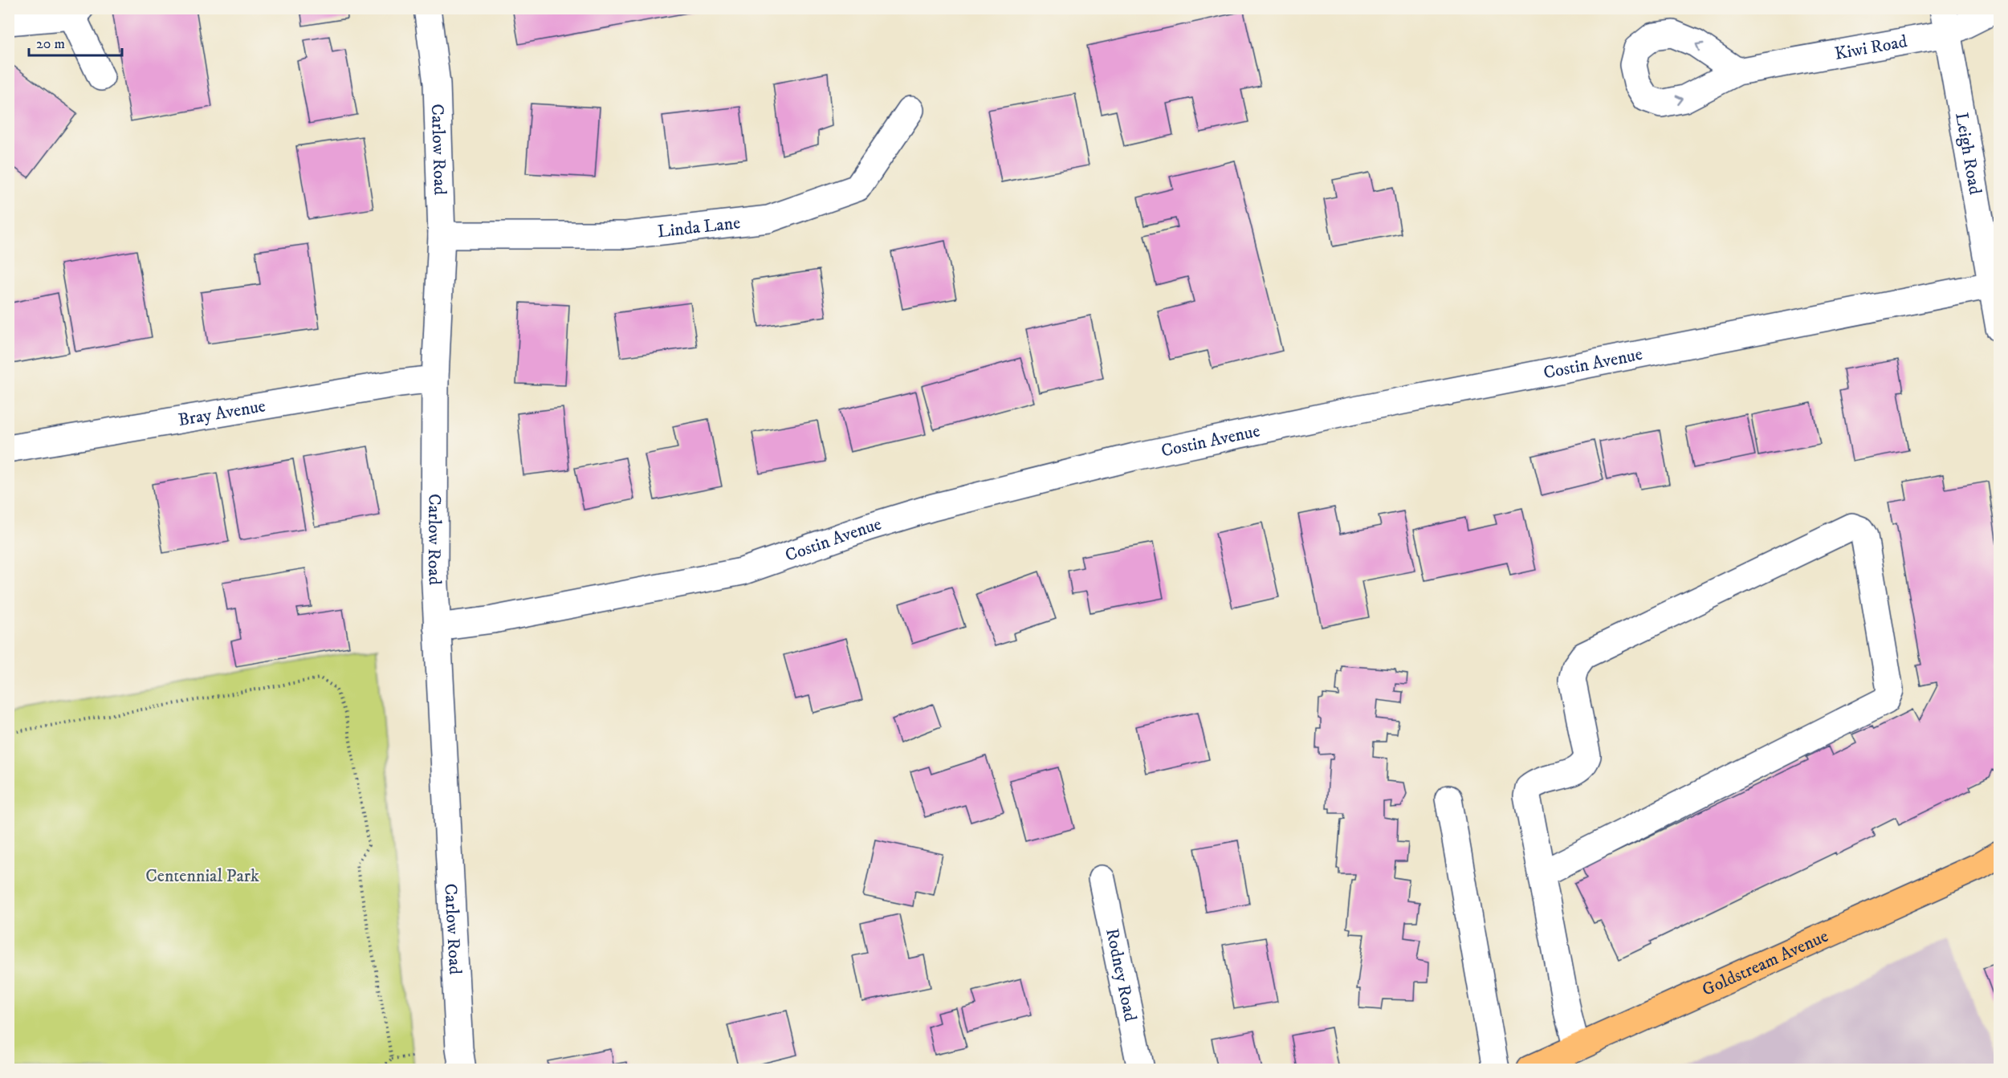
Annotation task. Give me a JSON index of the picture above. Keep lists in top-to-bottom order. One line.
{"streets":{"main road":["Goldstream Avenue"],"street":["Kiwi Road","Carlow Road","Leigh Road","Linda Lane","Costin Avenue","Bray Avenue","Rodney Road"]},"crossings":[["Kiwi Road","Leigh Road"],["Carlow Road","Linda Lane"],["Carlow Road","Costin Avenue"],["Carlow Road","Bray Avenue"],["Leigh Road","Costin Avenue"]],"parks":["Centennial Park"],"scale_bar":"20 m"}
